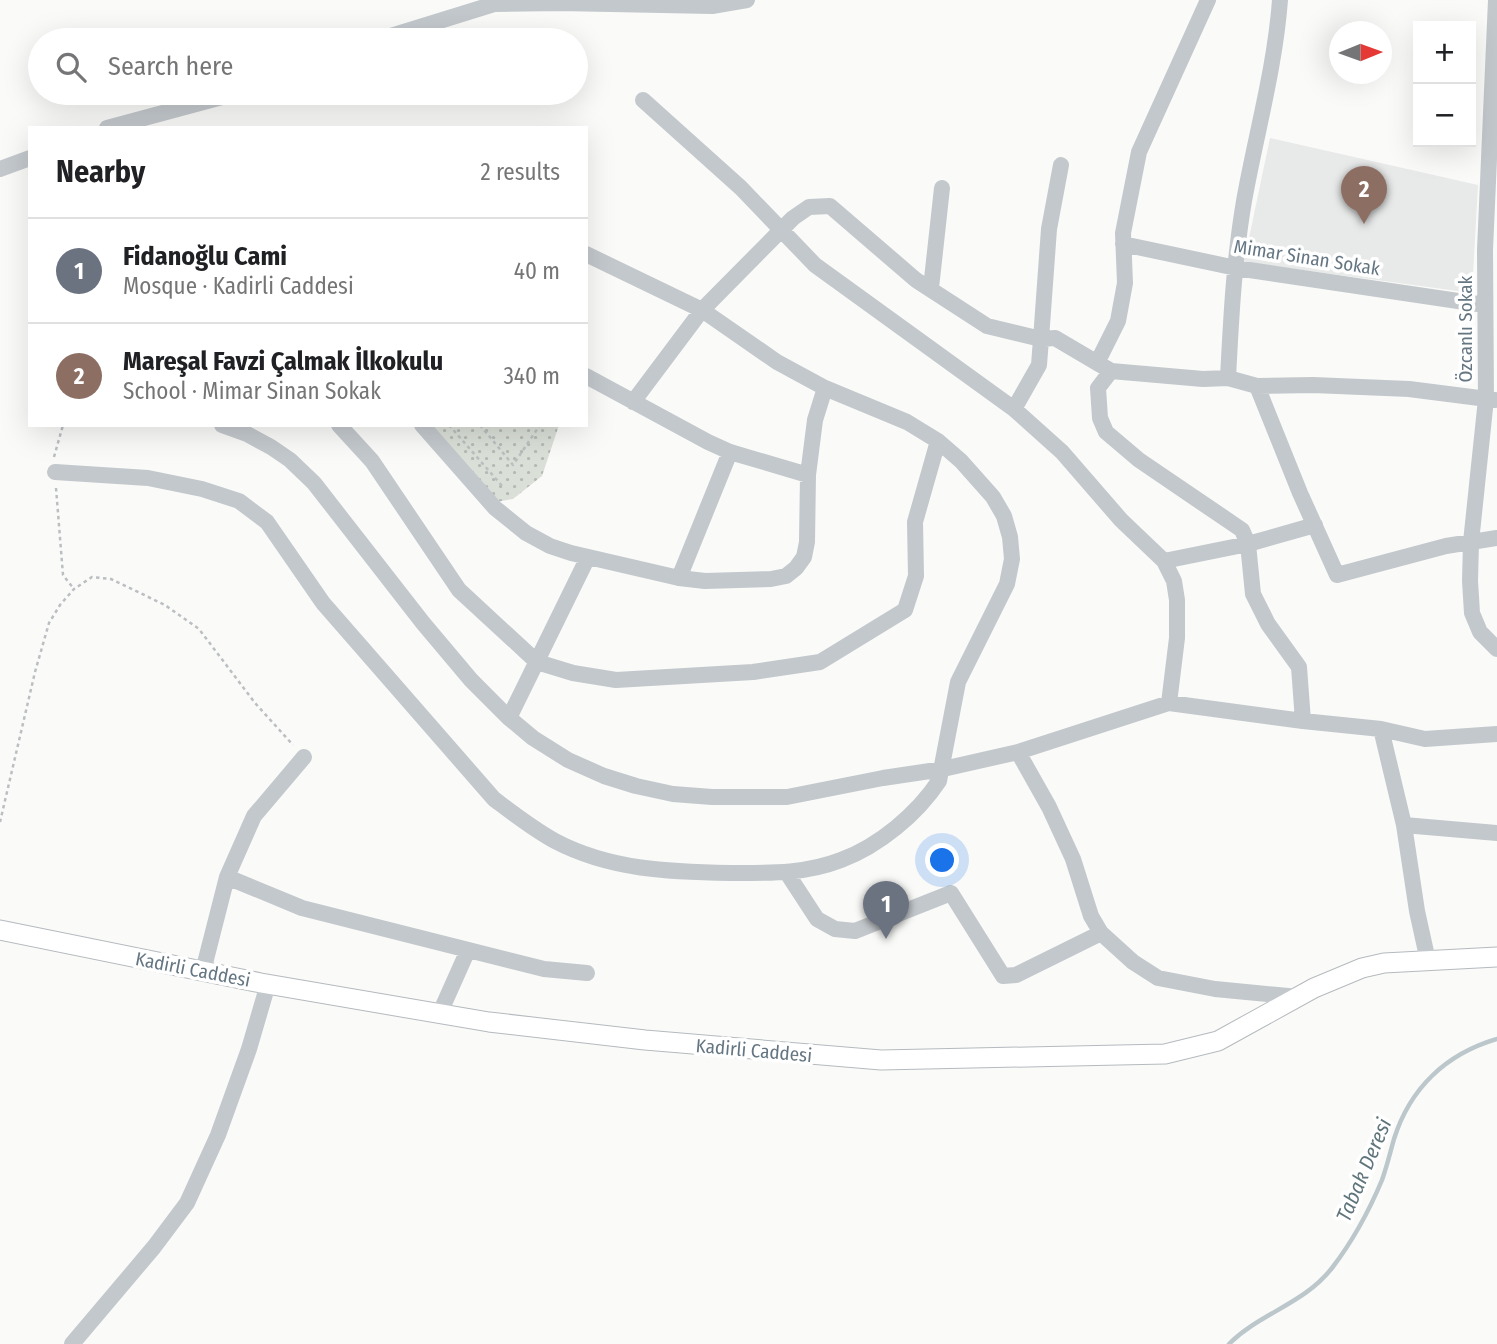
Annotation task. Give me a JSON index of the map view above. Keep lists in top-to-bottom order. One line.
{"streets":{"main road":["Kadirli Caddesi"],"street":["Mimar Sinan Sokak","Özcanlı Sokak"]},"crossings":[["Mimar Sinan Sokak","Özcanlı Sokak"]],"water":["Tabak Deresi"],"north":"right","page":{"map_buttons":["+","−"],"search":"Search here","heading":["Nearby","2 results"],"pins":["2","1"],"list":[{"mark":"1","name":"Fidanoğlu Cami","note":"Mosque · Kadirli Caddesi","value":"40 m"},{"mark":"2","name":"Mareşal Favzi Çalmak İlkokulu","note":"School · Mimar Sinan Sokak","value":"340 m"}]}}
